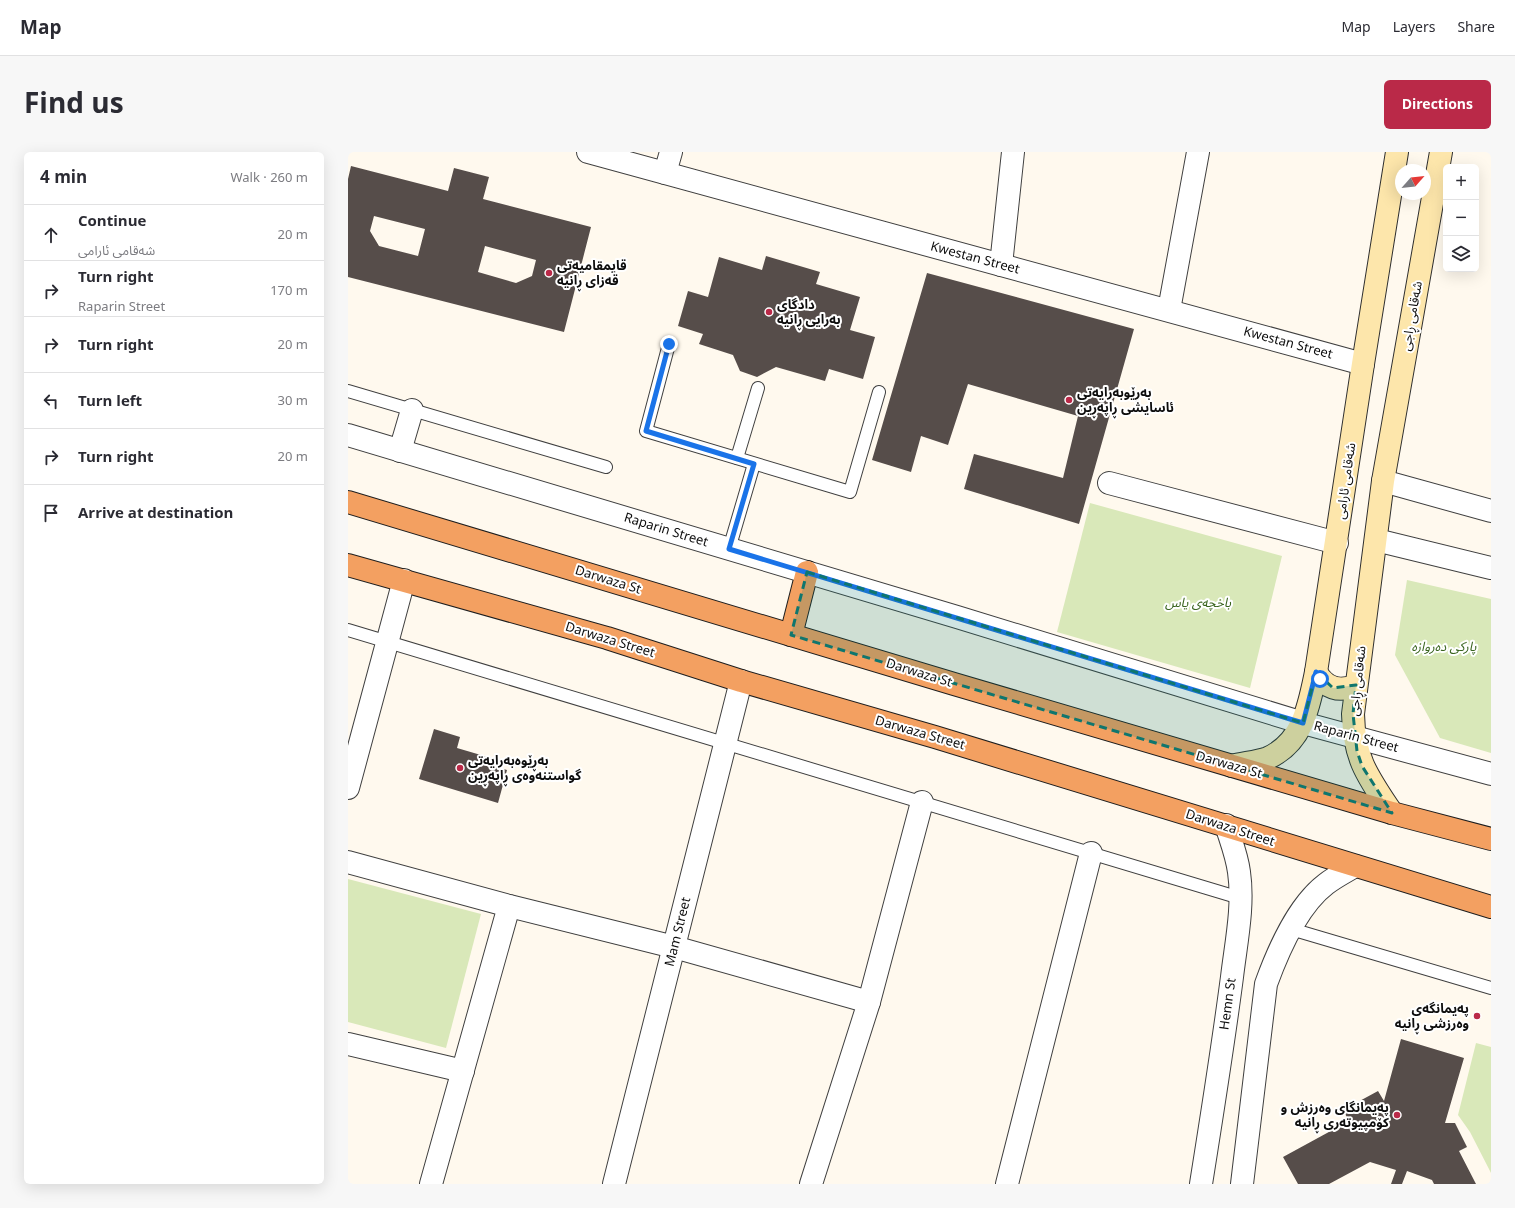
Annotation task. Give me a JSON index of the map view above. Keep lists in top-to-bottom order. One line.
{"streets":{"highway":["Darwaza St","Darwaza Street"],"main road":["شەقامی ڕاجی","شەقامی ئارامی"],"street":["Kwestan Street","Raparin Street","Mam Street","Hemn St"]},"crossings":[["Kwestan Street","شەقامی ئارامی"],["شەقامی ڕاجی","Raparin Street"],["شەقامی ڕاجی","Darwaza St"],["شەقامی ئارامی","Raparin Street"],["شەقامی ئارامی","Darwaza St"],["Darwaza Street","Mam Street"],["Darwaza Street","Hemn St"]],"parks":["باخچەی یاس","پارکی دەروازە"],"places":["قایمقامیەتی قەزای ڕانیە","دادگای بەرایی ڕانیە","بەڕێوبەرایەتی ئاسایشی ڕاپەڕین","بەڕێوەبەرایەتی گواستنەوەی ڕاپەڕین","پەیمانگەی وەرزشی ڕانیە","پەیمانگای وەرزش و کۆمپیوتەری ڕانیە"],"north":"top right","page":{"header":"Map","nav":["Map","Layers","Share"],"title":"Find us","buttons":"Directions","heading":["4 min","Walk · 260 m"],"map_buttons":["+","−"],"list":[["Continue","شەقامی ئارامی","20 m"],["Turn right","Raparin Street","170 m"],["Turn right","20 m"],["Turn left","30 m"],["Turn right","20 m"],"Arrive at destination"]}}
